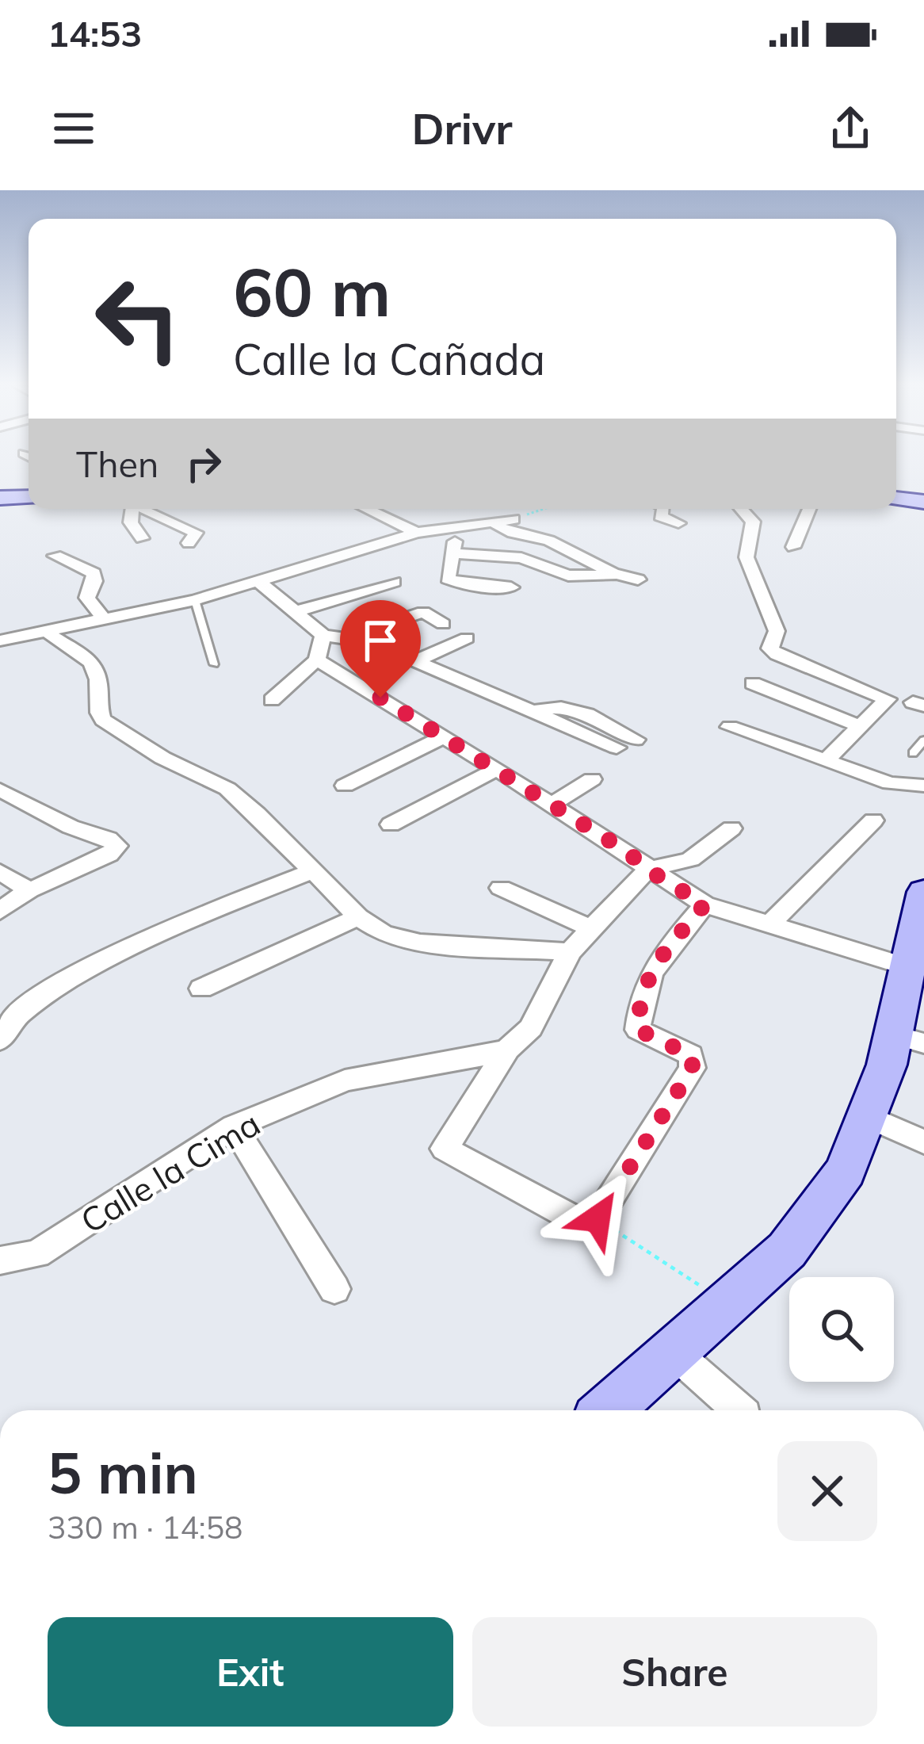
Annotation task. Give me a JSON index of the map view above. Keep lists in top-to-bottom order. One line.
{"streets":{"street":["Calle la Cima"]},"page":{"status":"14:53","header":"Drivr","turn":["60 m","Calle la Cañada"],"then":"Then","heading":["5 min","330 m · 14:58"],"buttons":["Exit","Share"]}}
